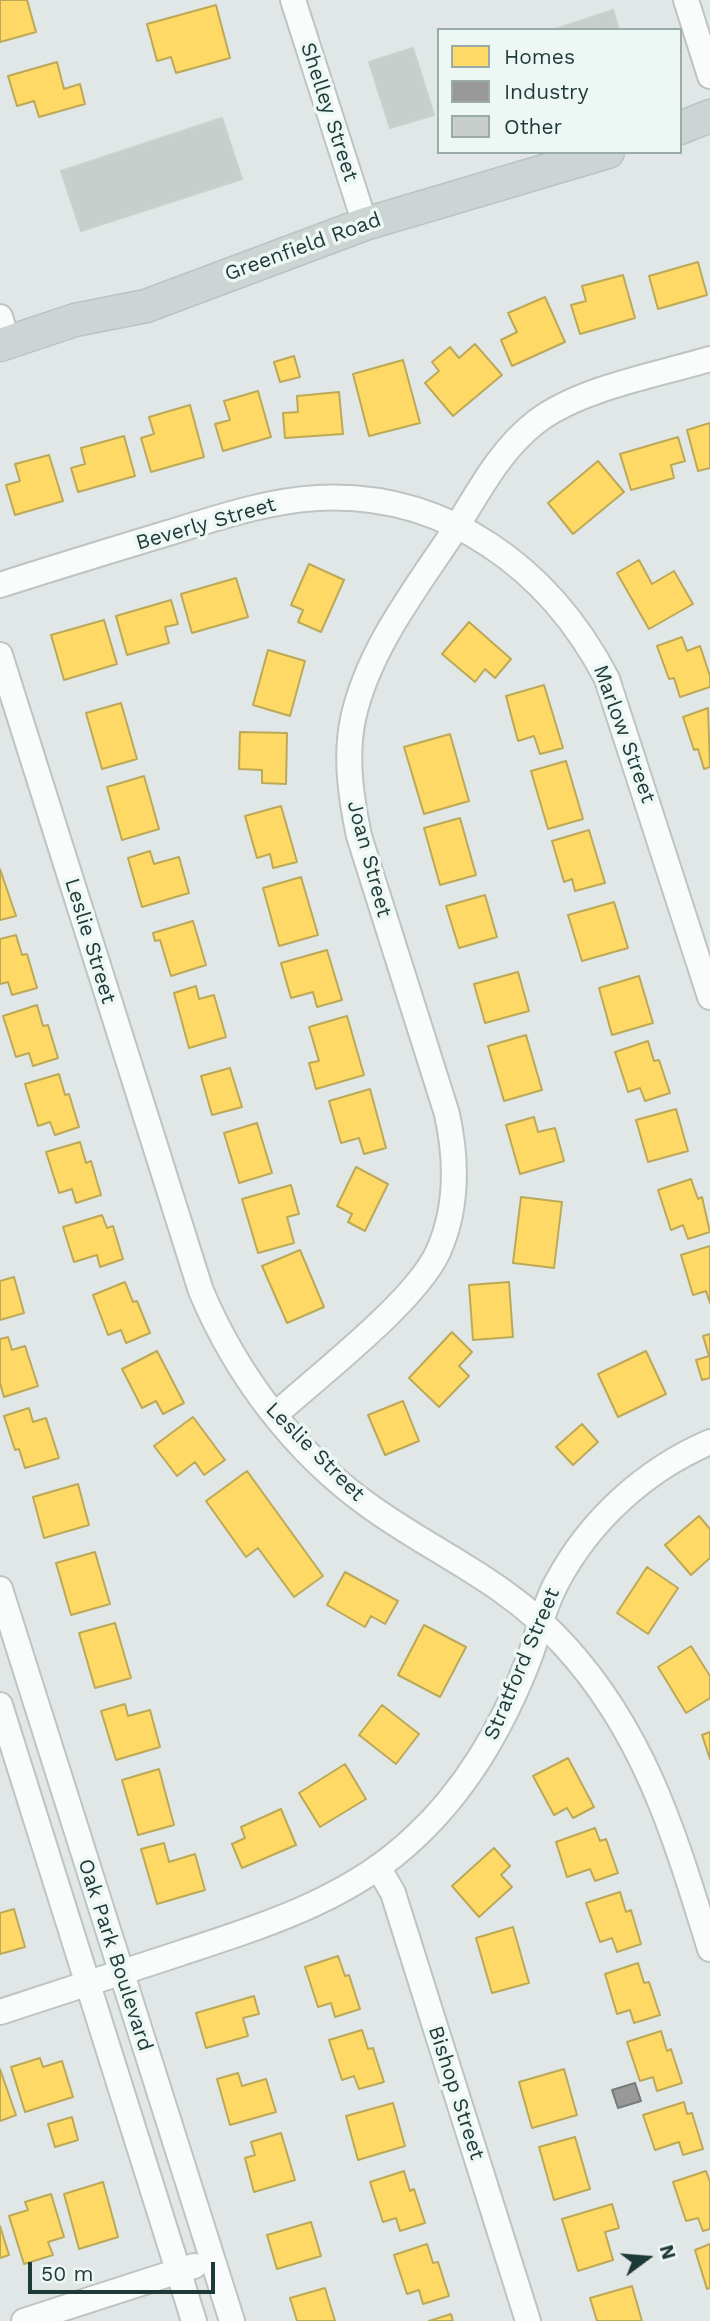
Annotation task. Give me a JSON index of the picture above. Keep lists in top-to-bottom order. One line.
{"streets":{"main road":["Greenfield Road"],"street":["Shelley Street","Beverly Street","Marlow Street","Joan Street","Leslie Street","Stratford Street","Oak Park Boulevard","Bishop Street"]},"crossings":[["Shelley Street","Greenfield Road"],["Beverly Street","Marlow Street"],["Beverly Street","Joan Street"],["Marlow Street","Joan Street"],["Joan Street","Leslie Street"],["Leslie Street","Stratford Street"],["Stratford Street","Oak Park Boulevard"],["Stratford Street","Bishop Street"]],"legend":["Homes","Industry","Other"],"scale_bar":"50 m","north":"right"}
